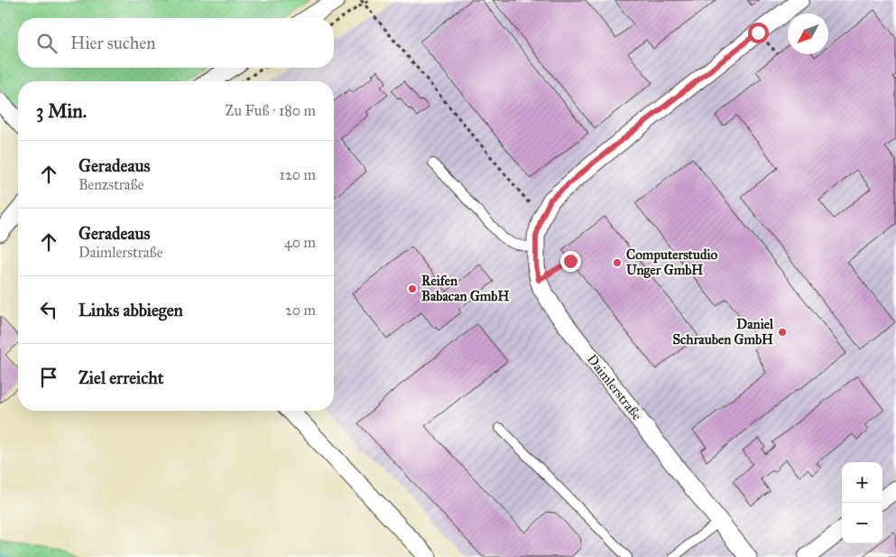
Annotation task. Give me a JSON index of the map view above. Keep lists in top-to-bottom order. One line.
{"streets":{"street":["Daimlerstraße"]},"places":["Computerstudio Unger GmbH","Reifen Babacan GmbH","Daniel Schrauben GmbH"],"north":"bottom left","page":{"search":"Hier suchen","heading":["3 Min.","Zu Fuß · 180 m"],"list":[["Geradeaus","Benzstraße","120 m"],["Geradeaus","Daimlerstraße","40 m"],["Links abbiegen","20 m"],"Ziel erreicht"],"map_buttons":["+","−"]}}
